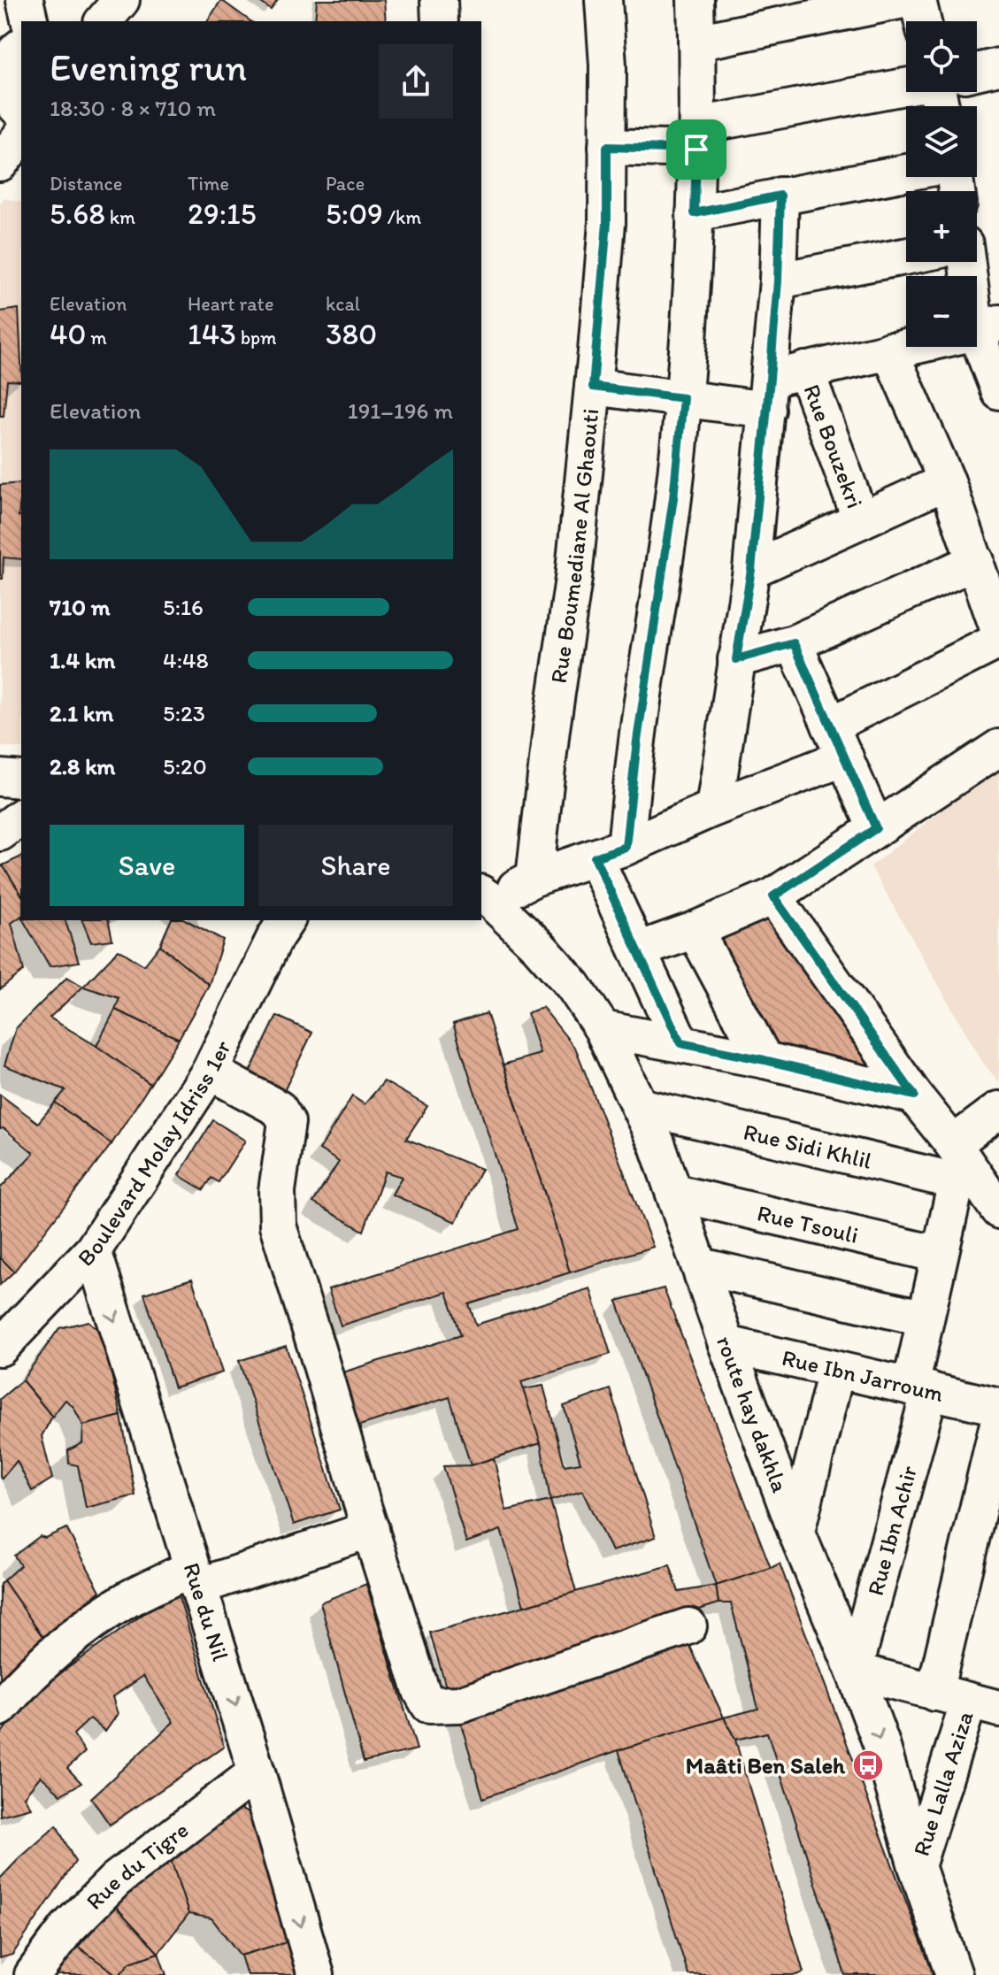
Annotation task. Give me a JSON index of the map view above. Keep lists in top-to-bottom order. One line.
{"streets":{"street":["Rue Bouzekri","Rue Boumediane Al Ghaouti","Rue Sidi Khlil","Boulevard Molay Idriss 1er","Rue Tsouli","Rue Ibn Jarroum","route hay dakhla","Rue Ibn Achir","Rue du Nil","Rue Lalla Aziza","Rue du Tigre"]},"crossings":[["Rue Sidi Khlil","route hay dakhla"],["Rue Sidi Khlil","Rue Ibn Achir"],["Boulevard Molay Idriss 1er","Rue du Nil"],["Rue Tsouli","route hay dakhla"],["Rue Tsouli","Rue Ibn Achir"],["Rue Ibn Jarroum","route hay dakhla"],["Rue Ibn Jarroum","Rue Ibn Achir"],["route hay dakhla","Rue Ibn Achir"],["route hay dakhla","Rue Lalla Aziza"],["Rue du Nil","Rue du Tigre"]],"places":{"bus stop":["Maâti Ben Saleh"]},"page":{"map_buttons":["+","−"],"heading":["Evening run","18:30 · 8 × 710 m"],"stats":[["Distance","5.68 km"],["Time","29:15"],["Pace","5:09 /km"],["Elevation","40 m"],["Heart rate","143 bpm"],["kcal","380"]],"chart":["Elevation","191–196 m"],"list":[{"name":"710 m","note":"5:16"},{"name":"1.4 km","note":"4:48"},{"name":"2.1 km","note":"5:23"},{"name":"2.8 km","note":"5:20"}],"buttons":["Save","Share"]}}
